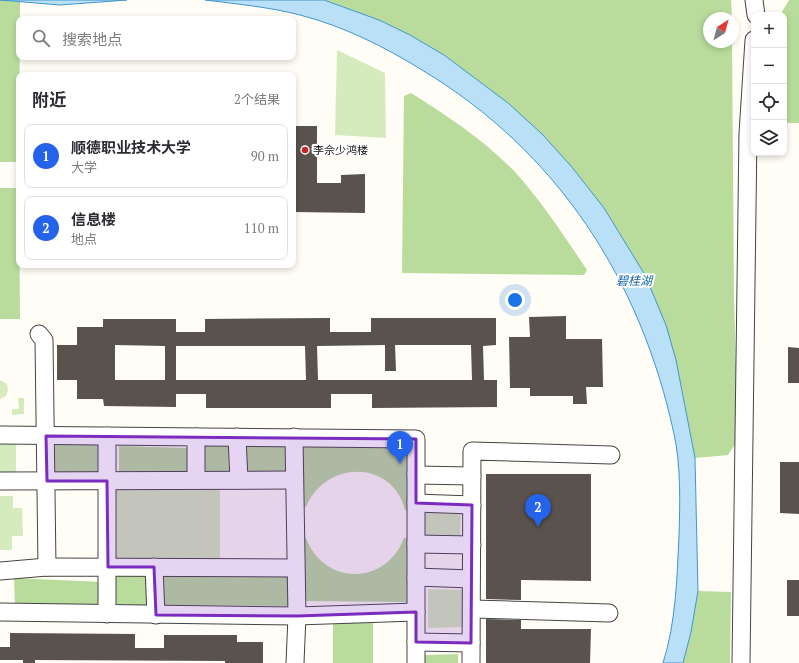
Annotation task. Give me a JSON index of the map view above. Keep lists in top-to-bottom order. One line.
{"water":["碧桂湖"],"places":["李佘少鸿楼"],"north":"top right","page":{"map_buttons":["+","−"],"search":"搜索地点","heading":["附近","2个结果"],"list":[{"mark":"1","name":"顺德职业技术大学","note":"大学","value":"90 m"},{"mark":"2","name":"信息楼","note":"地点","value":"110 m"}],"pins":["1","2"]}}
